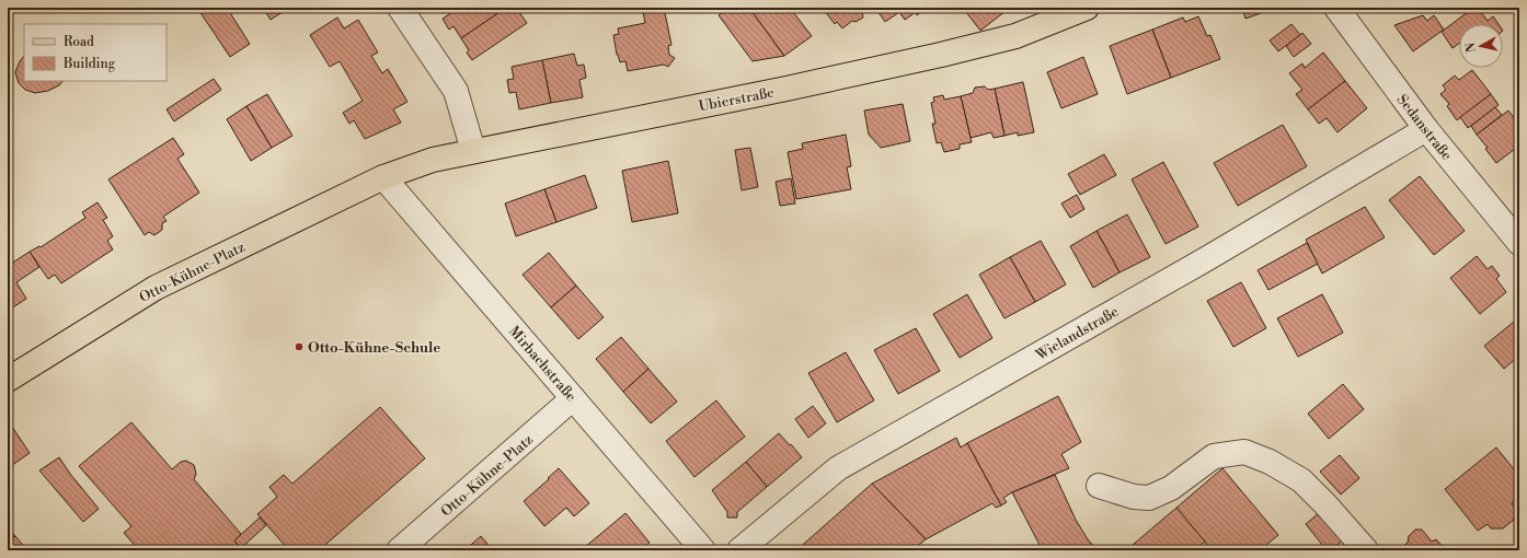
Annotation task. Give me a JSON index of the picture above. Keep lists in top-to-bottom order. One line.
{"streets":{"main road":["Ubierstraße","Otto-Kühne-Platz"],"street":["Sedanstraße","Wielandstraße","Mirbachstraße"]},"crossings":[["Ubierstraße","Otto-Kühne-Platz"],["Ubierstraße","Mirbachstraße"],["Sedanstraße","Wielandstraße"],["Otto-Kühne-Platz","Mirbachstraße"]],"places":["Otto-Kühne-Schule"],"legend":["Road","Building"],"north":"left"}
